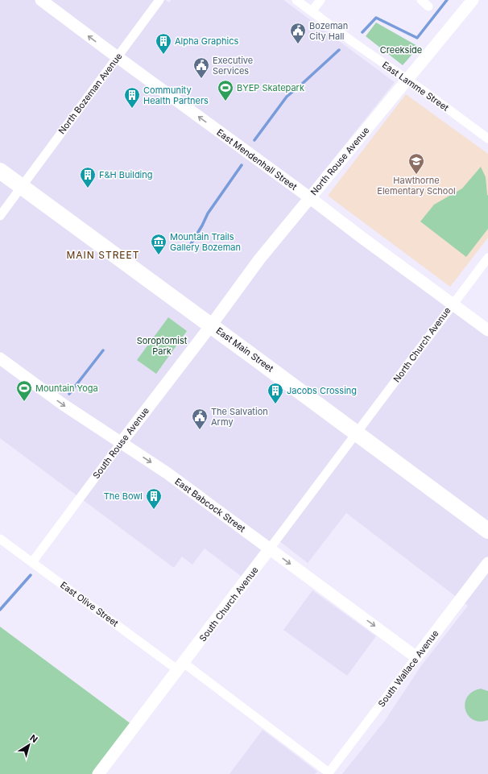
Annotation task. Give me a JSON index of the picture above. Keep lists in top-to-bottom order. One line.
{"streets":{"highway":["East Main Street"],"street":["East Lamme Street","North Bozeman Avenue","East Mendenhall Street","North Rouse Avenue","North Church Avenue","South Rouse Avenue","East Babcock Street","East Olive Street","South Church Avenue","South Wallace Avenue"]},"crossings":[["East Lamme Street","North Rouse Avenue"],["North Bozeman Avenue","East Mendenhall Street"],["North Bozeman Avenue","East Main Street"],["East Mendenhall Street","North Rouse Avenue"],["East Mendenhall Street","North Church Avenue"],["North Rouse Avenue","East Main Street"],["North Rouse Avenue","South Rouse Avenue"],["North Church Avenue","East Main Street"],["North Church Avenue","South Church Avenue"],["East Main Street","South Rouse Avenue"],["East Main Street","South Church Avenue"],["South Rouse Avenue","East Babcock Street"],["South Rouse Avenue","East Olive Street"],["East Babcock Street","South Church Avenue"],["East Babcock Street","South Wallace Avenue"],["East Olive Street","South Church Avenue"],["East Olive Street","South Wallace Avenue"]],"one_way":["East Mendenhall Street","East Babcock Street"],"districts":["MAIN STREET"],"parks":["Creekside","Soroptomist Park"],"places":{"public building":["Bozeman City Hall","Executive Services","The Salvation Army"],"building":["Alpha Graphics","Community Health Partners","F&H Building","Jacobs Crossing","The Bowl"],"sports":["BYEP Skatepark","Mountain Yoga"],"school or university":["Hawthorne Elementary School"],"museum":["Mountain Trails Gallery Bozeman"]},"north":"top right"}
